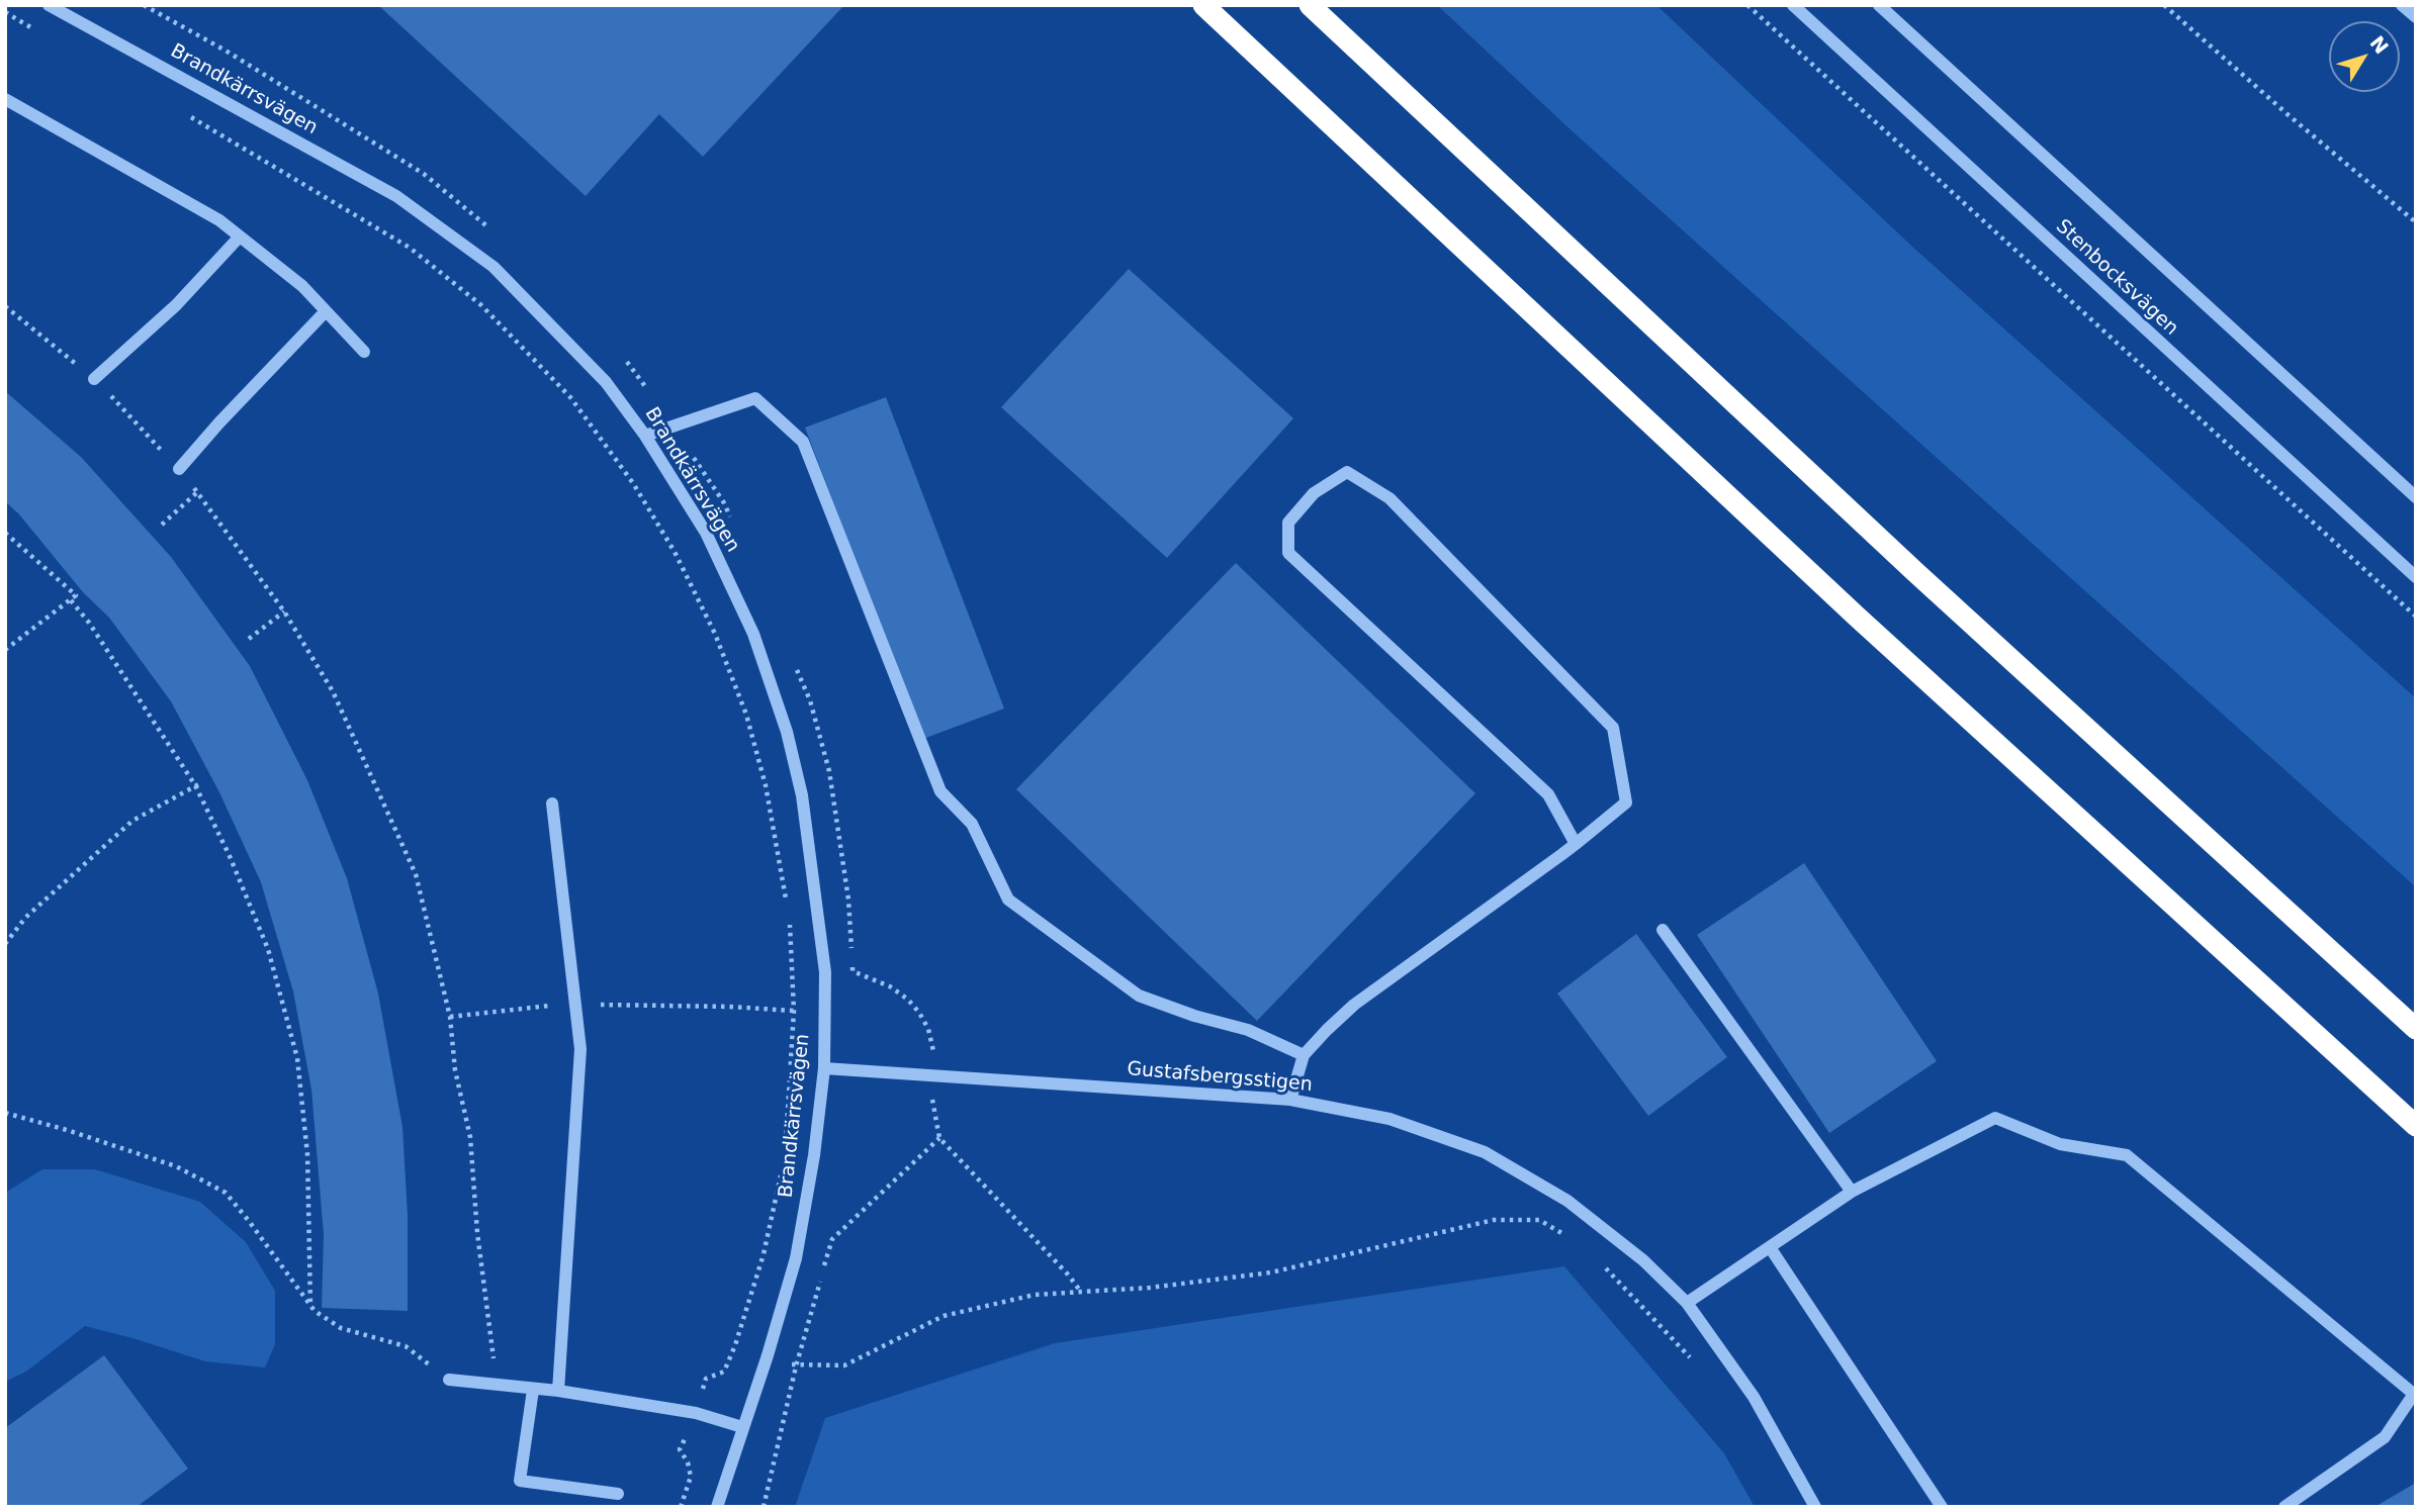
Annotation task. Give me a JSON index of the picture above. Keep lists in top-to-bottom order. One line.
{"streets":{"street":["Brandkärrsvägen","Stenbocksvägen","Gustafsbergsstigen"]},"crossings":[["Brandkärrsvägen","Gustafsbergsstigen"]],"north":"top right"}
